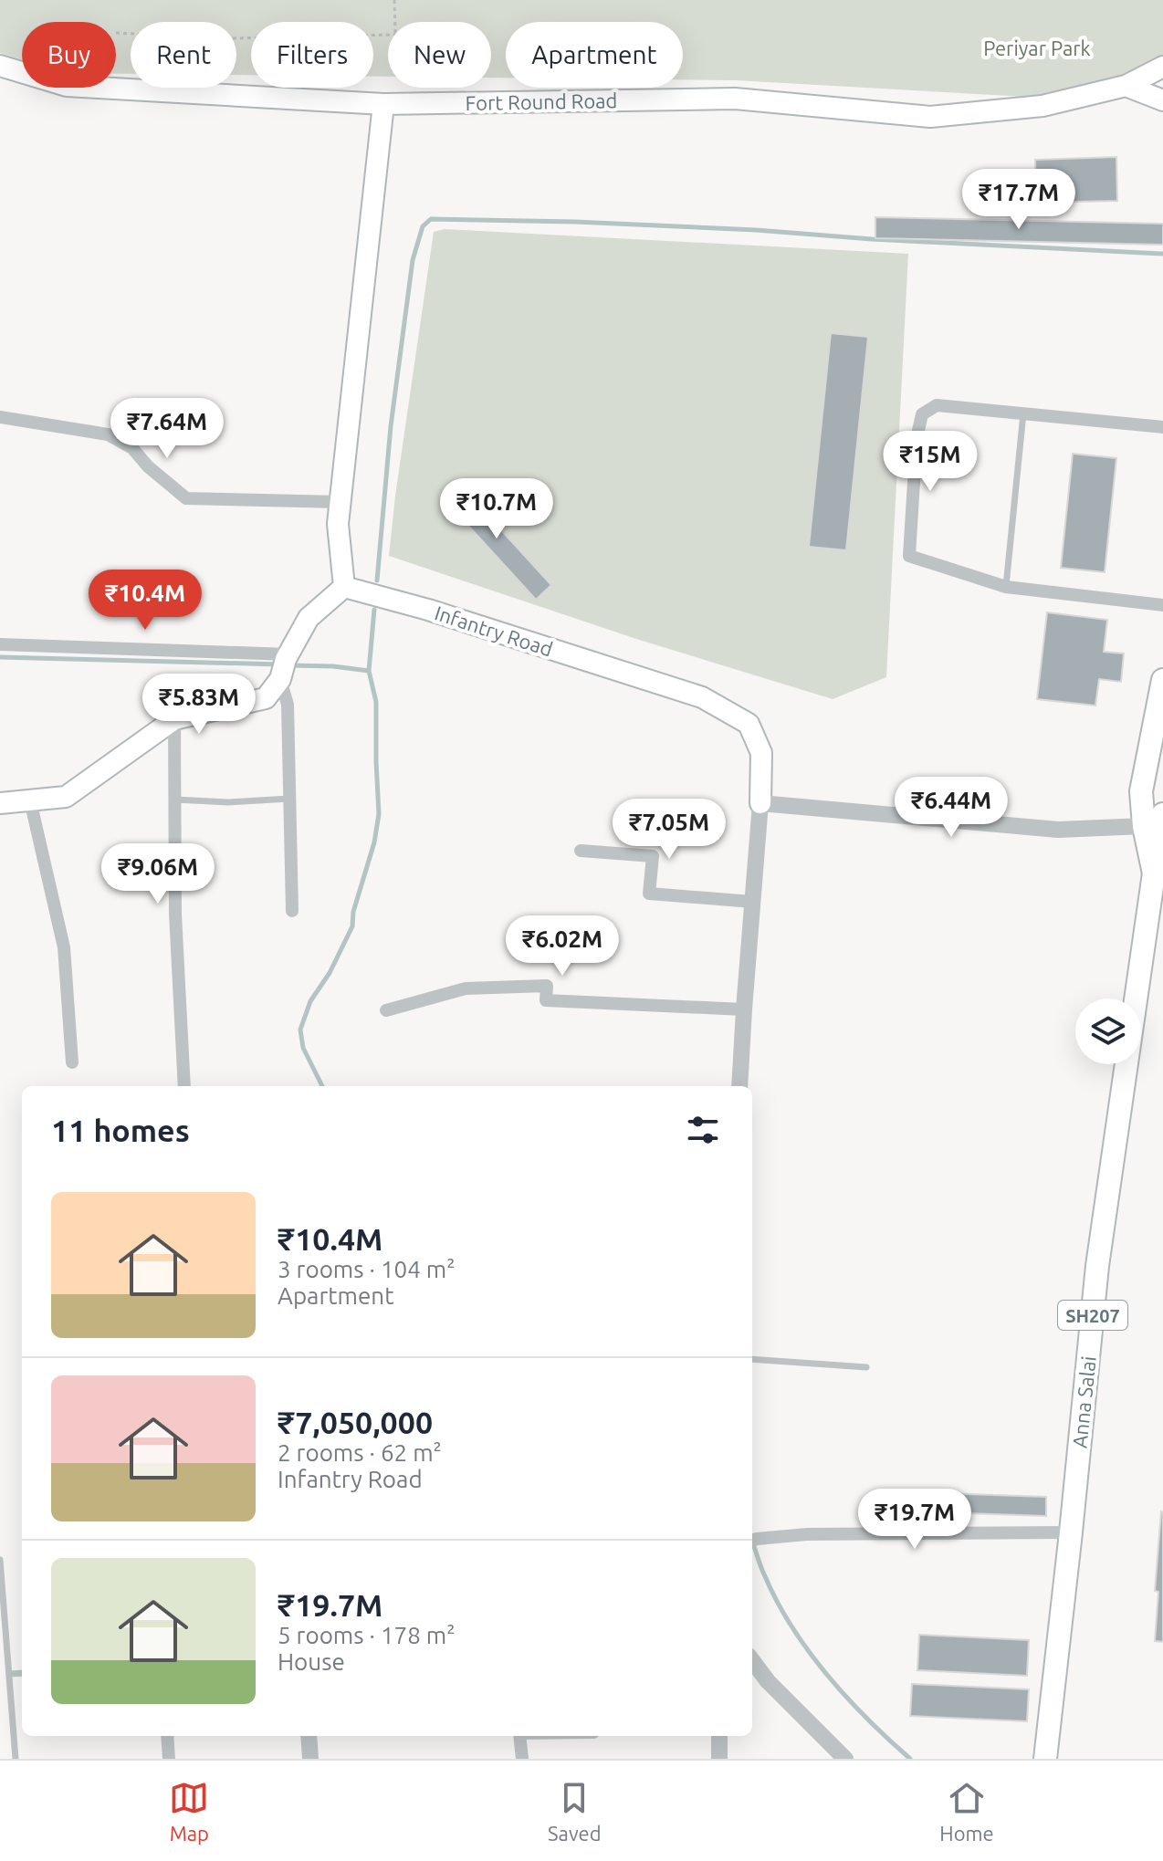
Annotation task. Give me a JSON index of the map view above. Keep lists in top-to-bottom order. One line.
{"streets":{"main road":["Fort Round Road","Infantry Road","SH207","Anna Salai"]},"parks":["Periyar Park"],"page":{"chip":["Buy","Rent","Filters","New","Apartment"],"price":["₹17.7M","₹7.64M","₹15M","₹10.7M","₹10.4M","₹5.83M","₹6.44M","₹7.05M","₹9.06M","₹6.02M","₹19.7M"],"heading":"11 homes","list":[{"name":"₹10.4M","note":"3 rooms · 104 m² · Apartment"},{"name":"₹7,050,000","note":"2 rooms · 62 m² · Infantry Road"},{"name":"₹19.7M","note":"5 rooms · 178 m² · House"}],"tabs":["Map","Saved","Home"]}}
